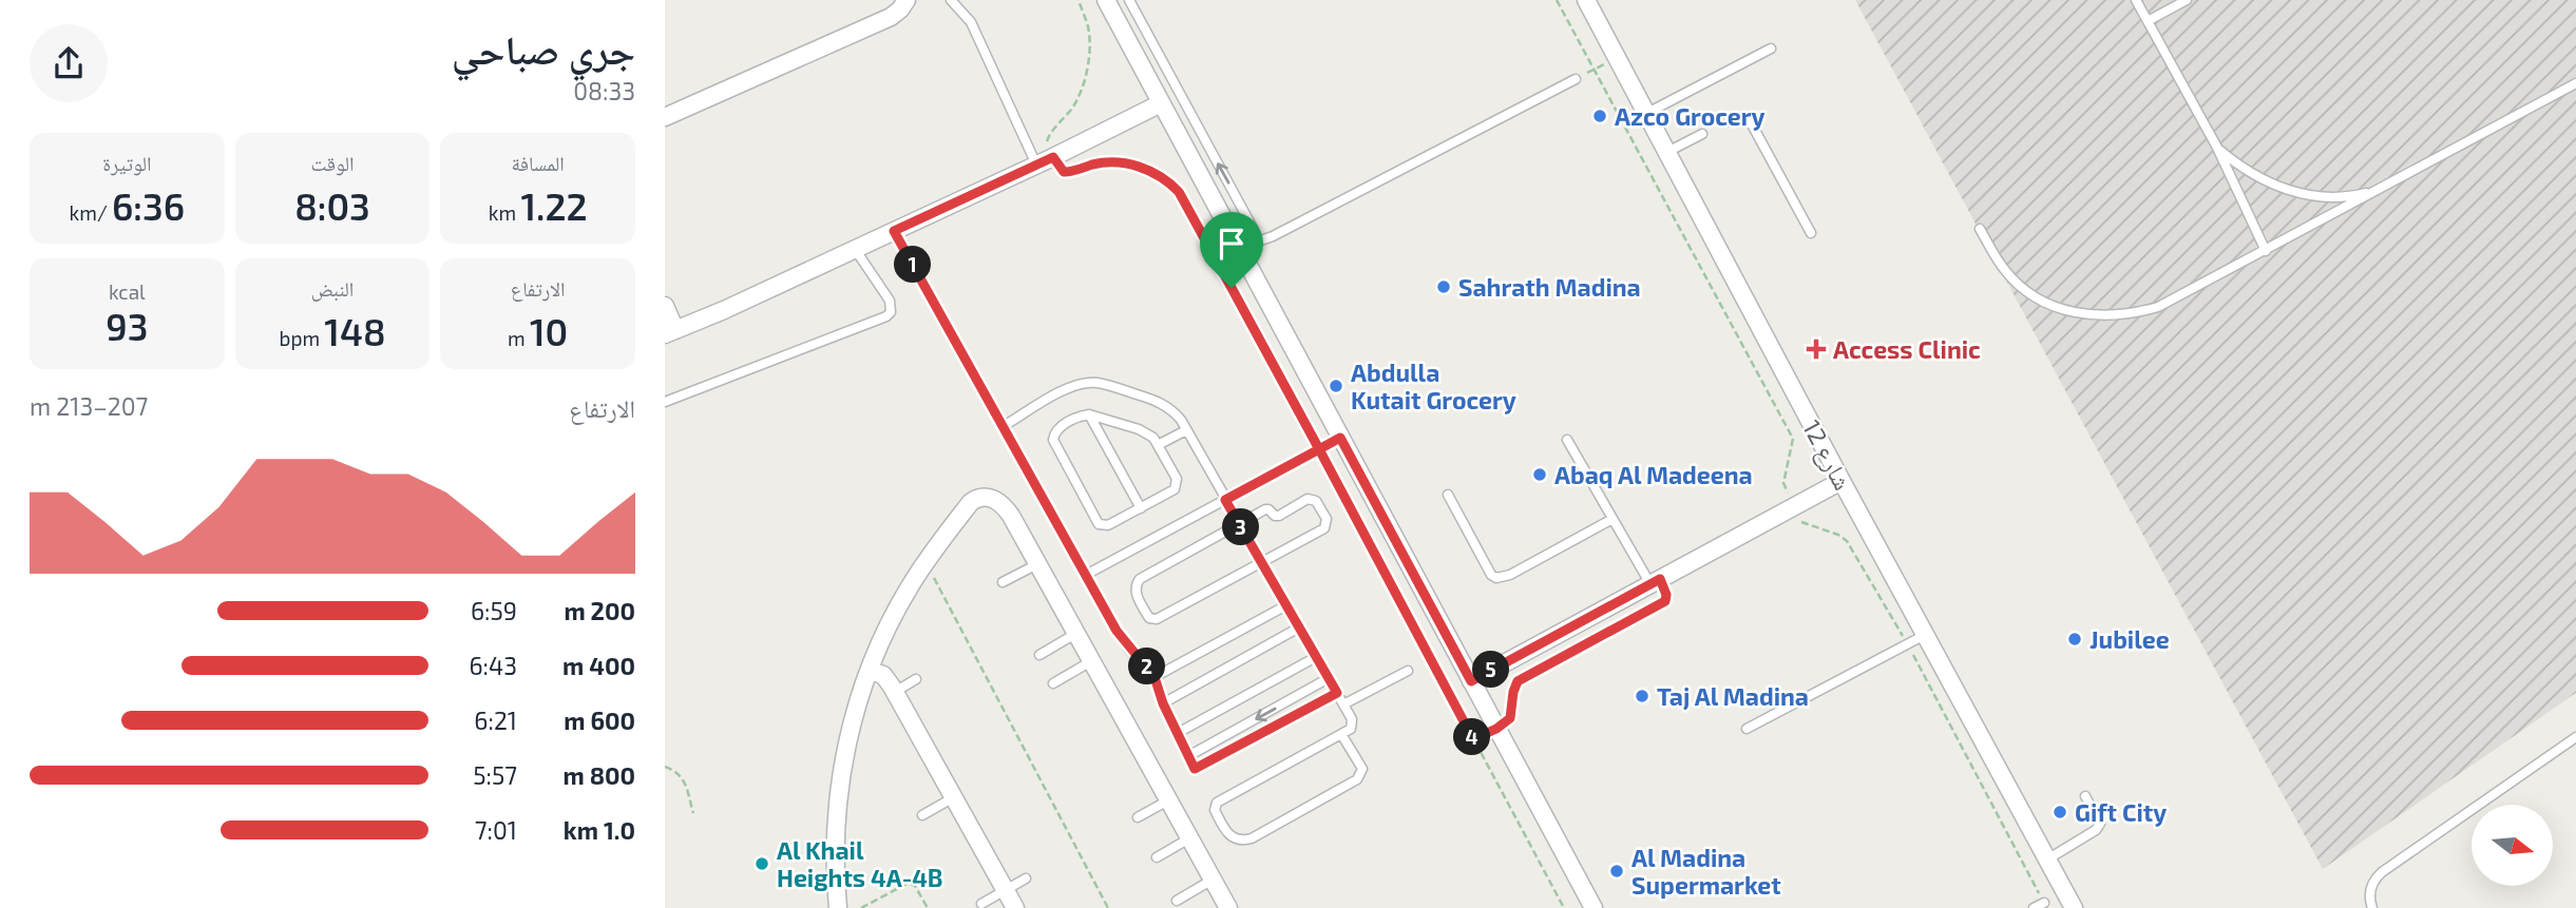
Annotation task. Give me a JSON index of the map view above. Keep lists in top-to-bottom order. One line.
{"streets":{"street":["شارع 12"]},"places":{"other":["Azco Grocery","Sahrath Madina","Abdulla Kutait Grocery","Abaq Al Madeena","Jubilee","Taj Al Madina","Gift City","Al Khail Heights 4A-4B","Al Madina Supermarket"],"health":["Access Clinic"]},"north":"right","page":{"heading":["جري صباحي","08:33"],"stats":[["المسافة","1.22 km"],["الوقت","8:03"],["الوتيرة","6:36 /km"],["الارتفاع","10 m"],["النبض","148 bpm"],["kcal","93"]],"pins":["1","3","2","5","4"],"chart":["الارتفاع","207–213 m"],"list":[{"name":"200 m","note":"6:59"},{"name":"400 m","note":"6:43"},{"name":"600 m","note":"6:21"},{"name":"800 m","note":"5:57"},{"name":"1.0 km","note":"7:01"}]}}
